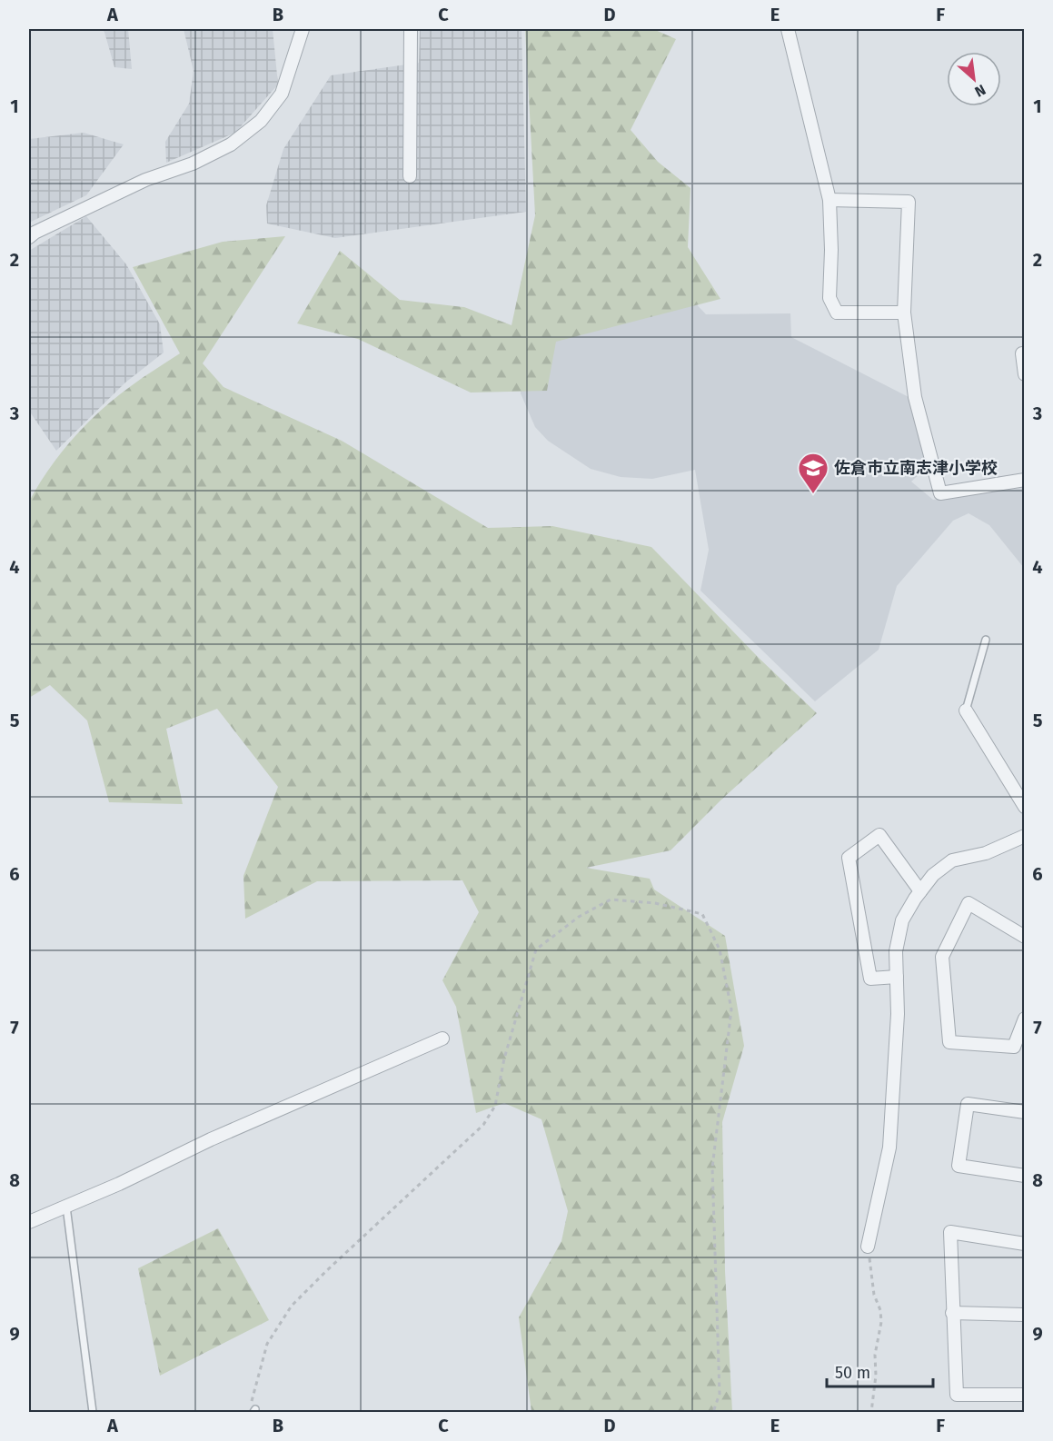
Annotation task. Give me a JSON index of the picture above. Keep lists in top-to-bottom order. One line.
{"places":{"school or university":["佐倉市立南志津小学校"]},"scale_bar":"50 m","north":"bottom right","grid":{"columns":["A","B","C","D","E","F"],"rows":["1","2","3","4","5","6","7","8","9"]}}
